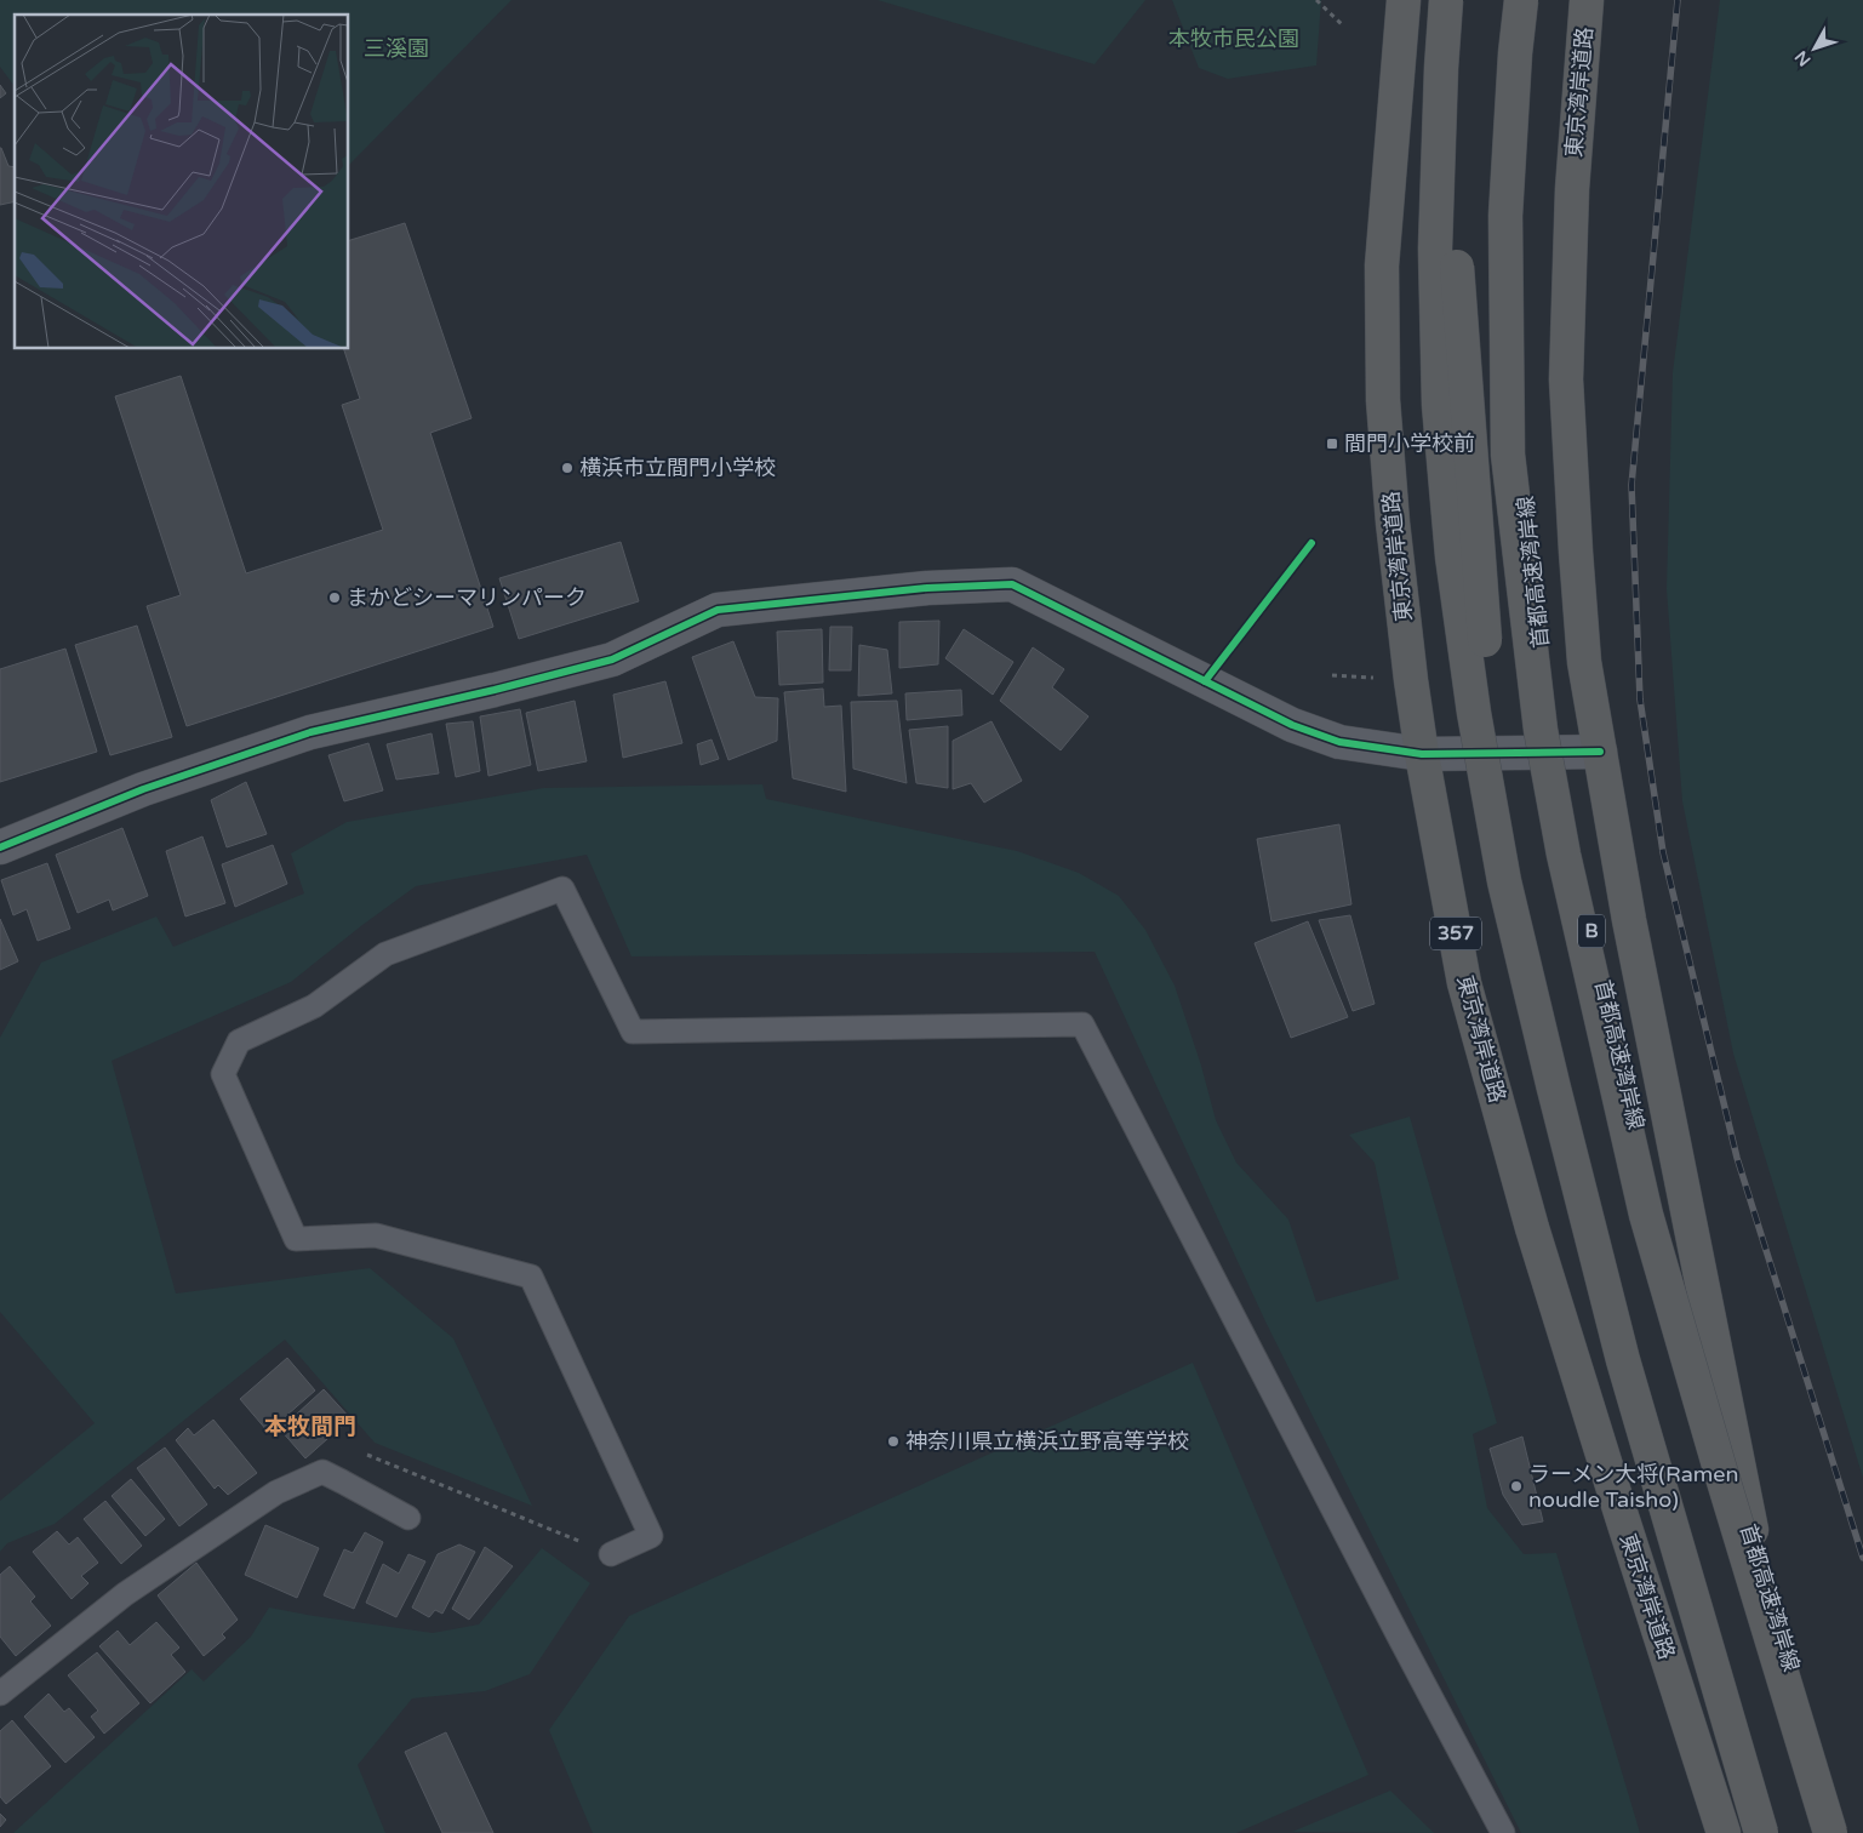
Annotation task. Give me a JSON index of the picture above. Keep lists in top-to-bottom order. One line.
{"streets":{"highway":["東京湾岸道路","首都高速湾岸線","B","357"]},"districts":["本牧間門"],"parks":["本牧市民公園","三溪園"],"places":{"transit":["間門小学校前"],"other":["横浜市立間門小学校","まかどシーマリンパーク","神奈川県立横浜立野高等学校","ラーメン大将(Ramen noudle Taisho)"]},"north":"bottom left"}
